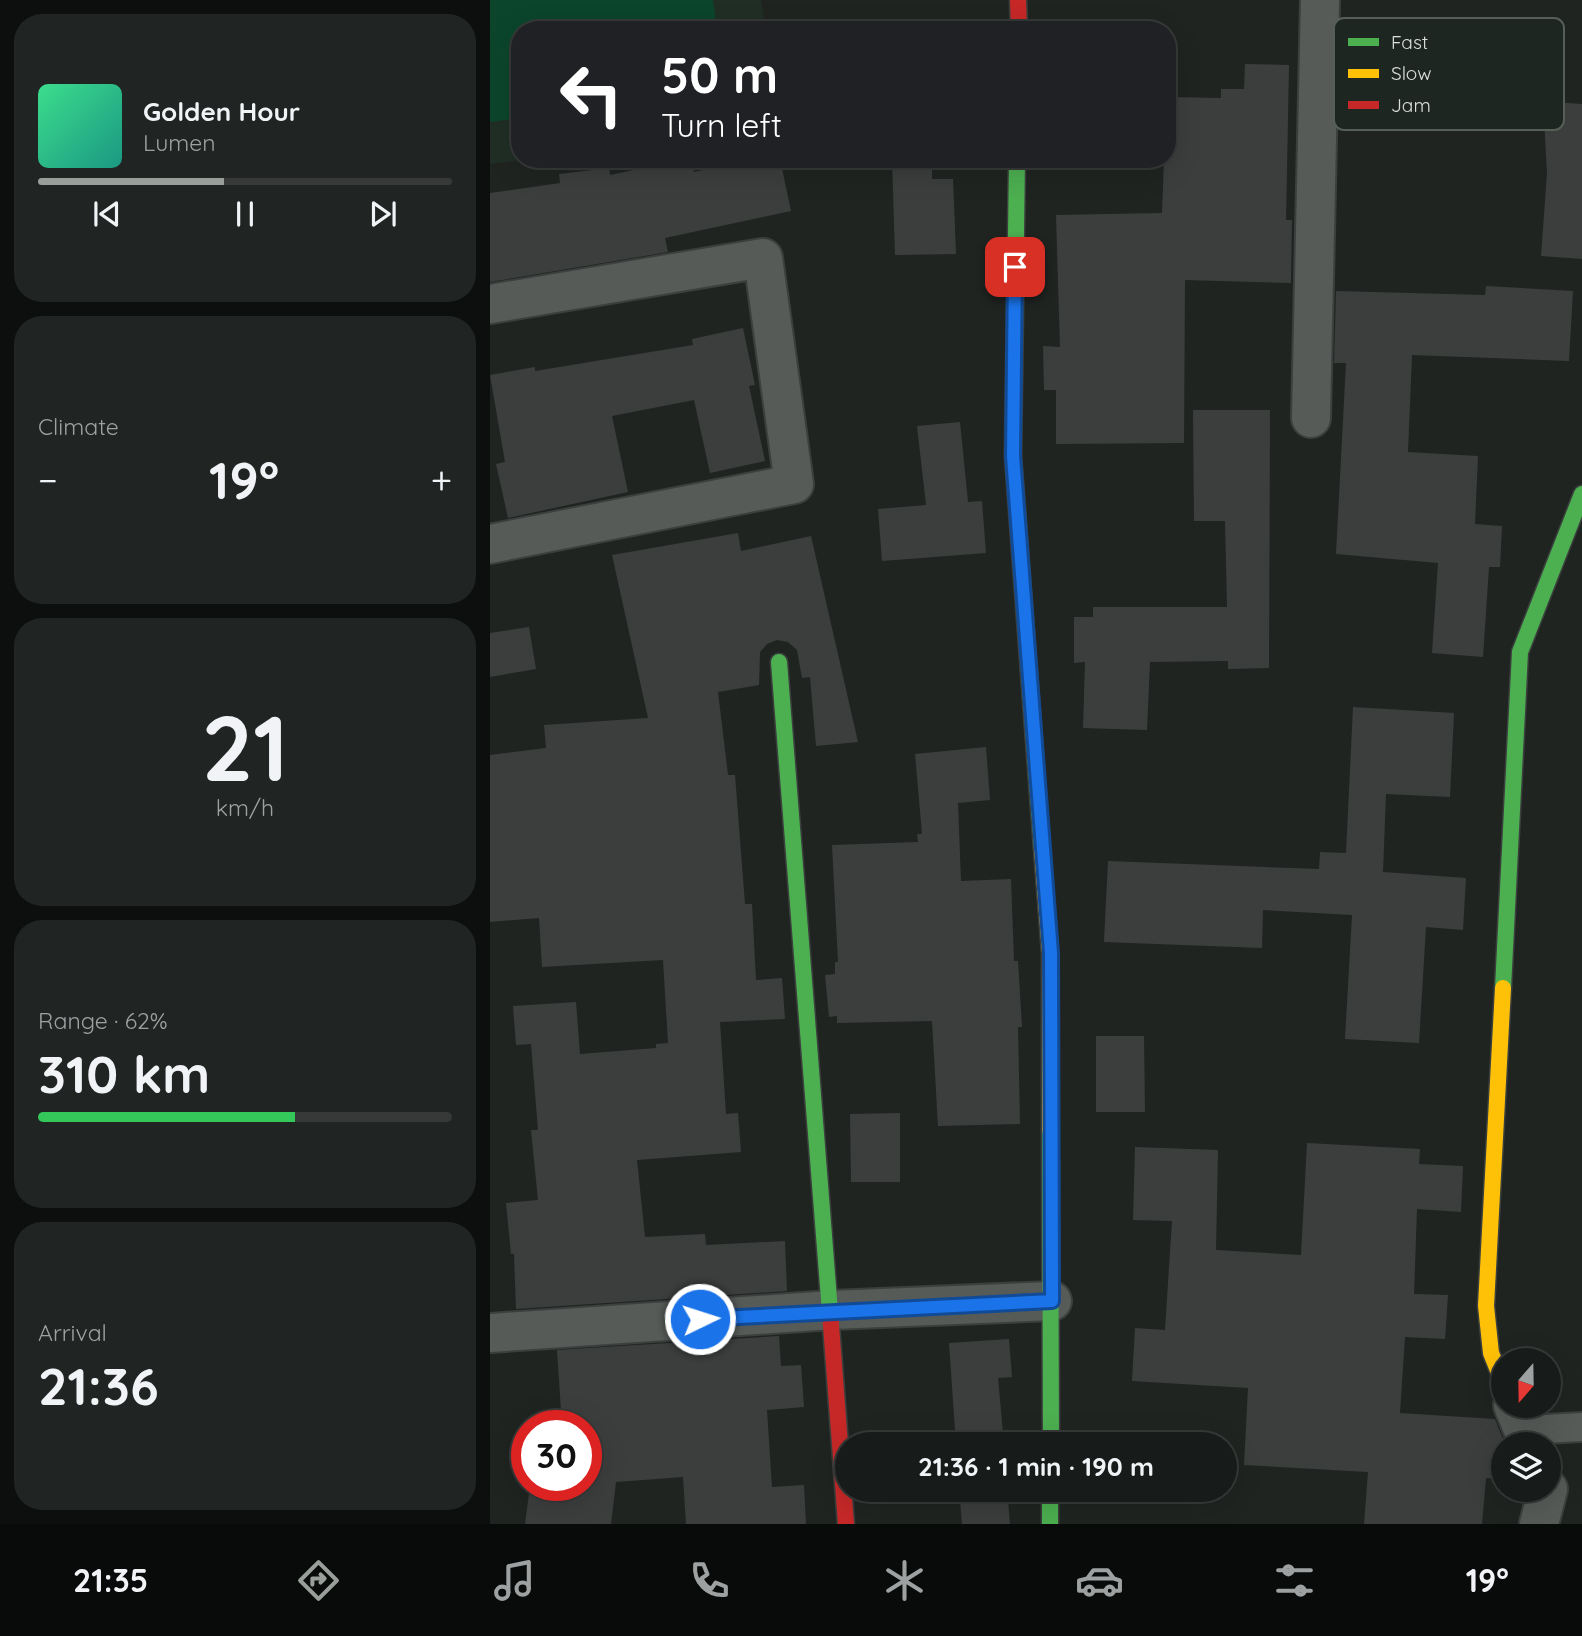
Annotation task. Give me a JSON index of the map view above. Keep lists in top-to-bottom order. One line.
{"legend":["Fast","Slow","Jam"],"north":"bottom","page":{"turn":["50 m","Turn left"],"song":["Golden Hour","Lumen"],"tile":["Climate",["21","km/h"],["Range · 62%","310 km"],["Arrival","21:36"]],"heat":["−","19°","+"],"limit":"30","trip":"21:36 · 1 min · 190 m","tabs":["21:35","19°"]}}
